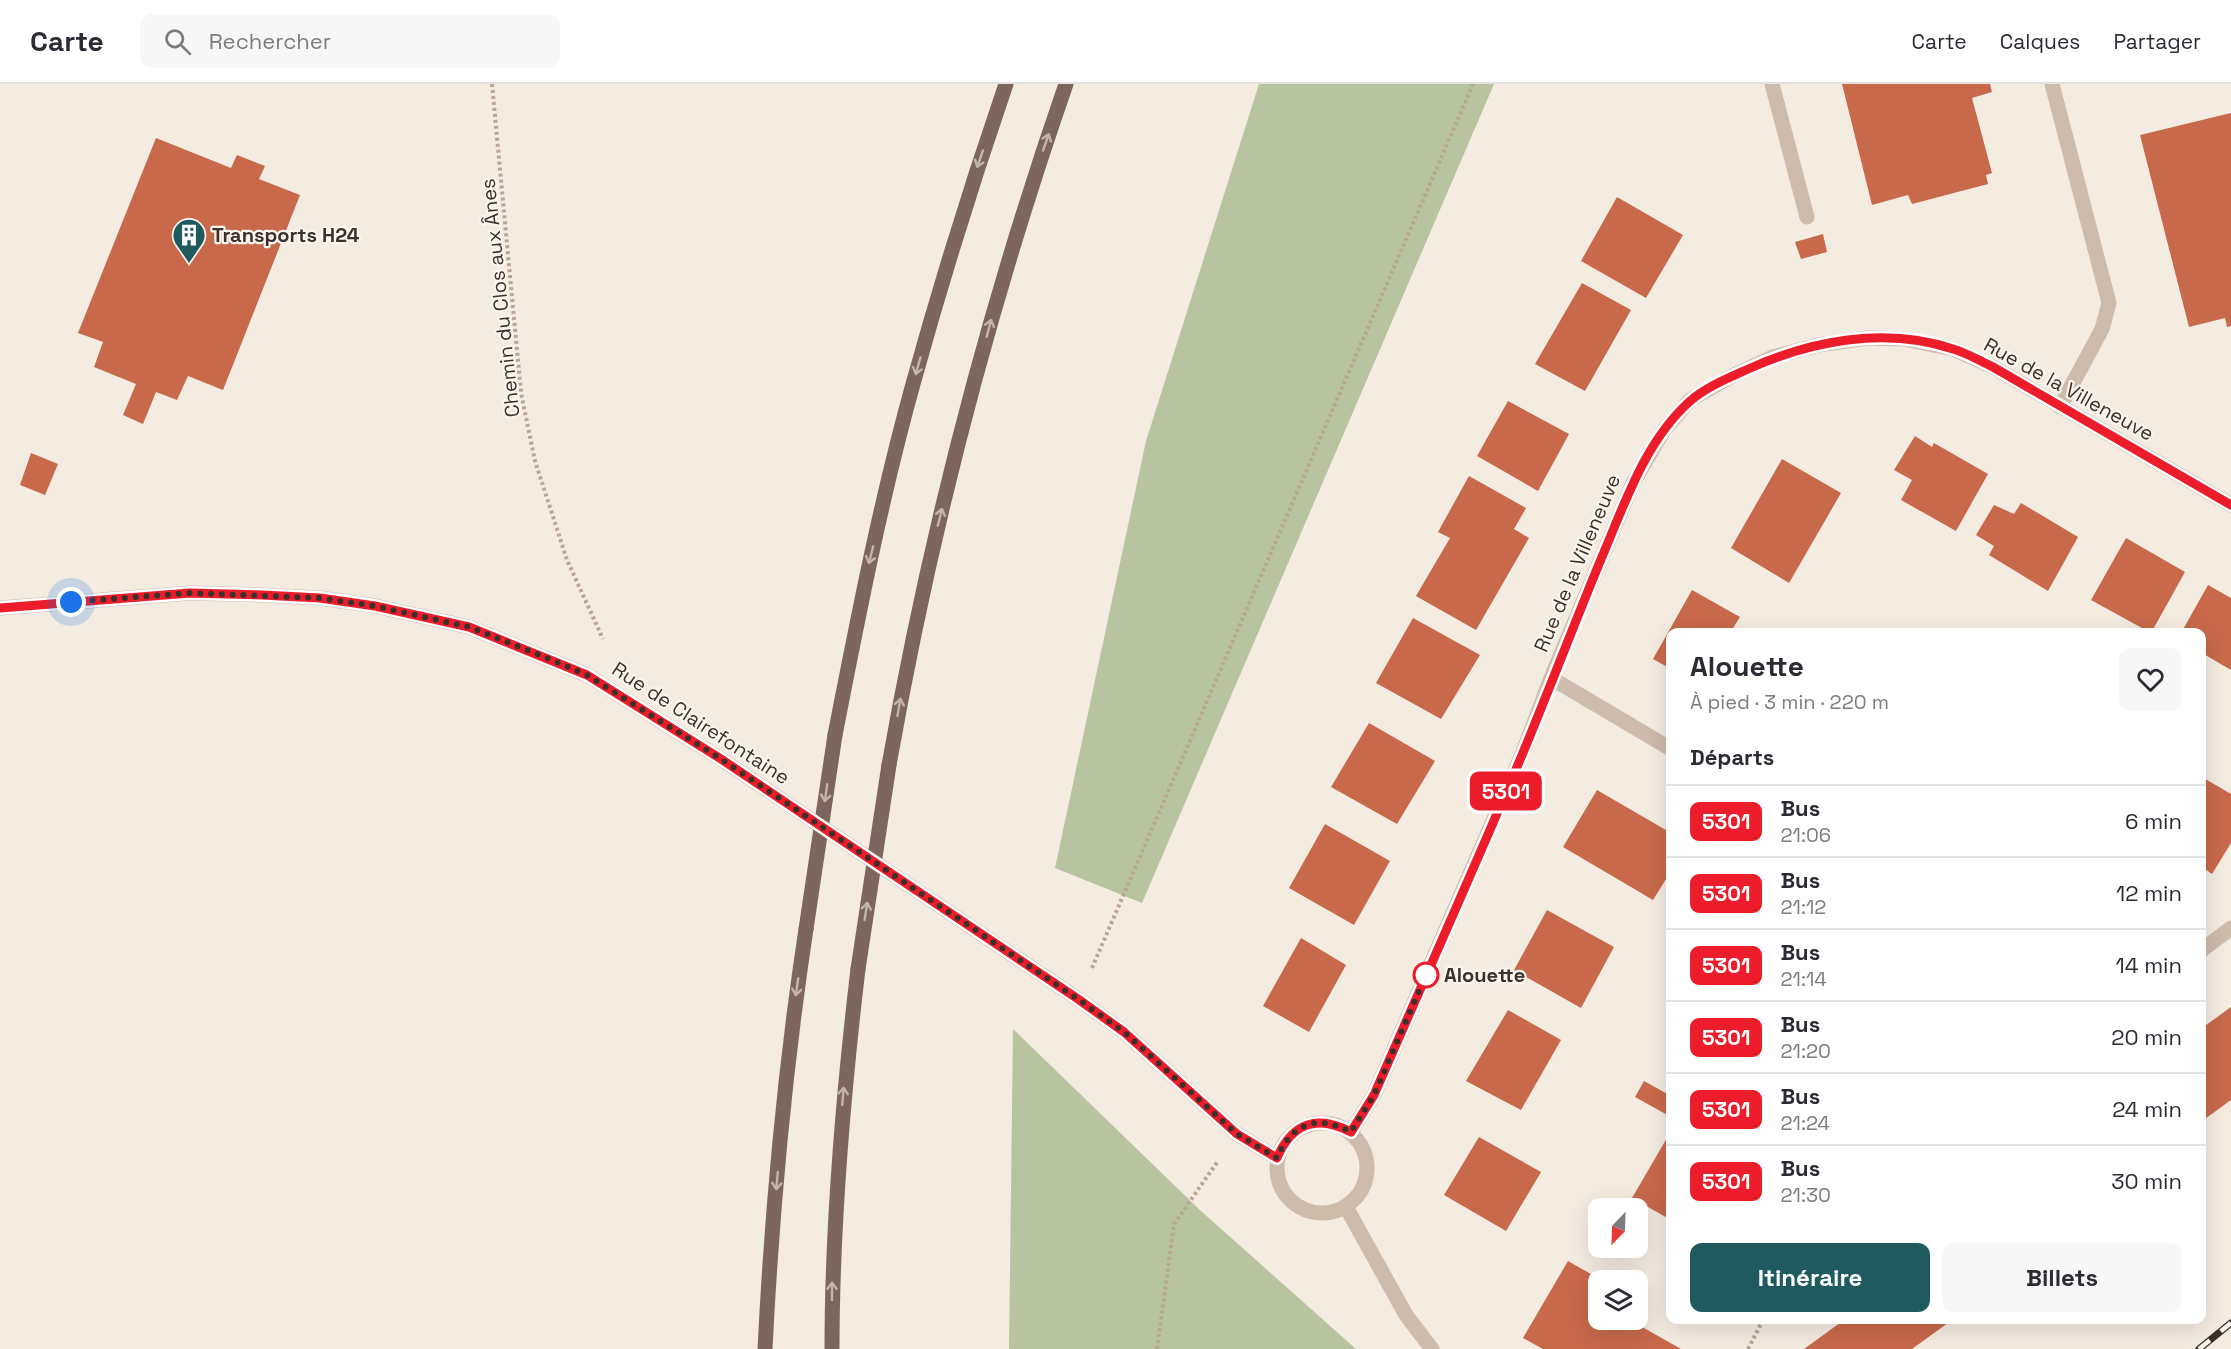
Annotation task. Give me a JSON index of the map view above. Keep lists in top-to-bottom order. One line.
{"streets":{"street":["Rue de la Villeneuve","Rue de Clairefontaine"],"path":["Chemin du Clos aux Ânes"]},"crossings":[["Rue de la Villeneuve","Rue de Clairefontaine"]],"places":{"building":["Transports H24"],"other":["Alouette"]},"lines":["bus line 5301"],"north":"bottom left","page":{"header":"Carte","search":"Rechercher","nav":["Carte","Calques","Partager"],"on_map":"5301","heading":[["Alouette","À pied · 3 min · 220 m"],"Départs"],"list":[{"mark":"5301","name":"Bus","note":"21:06","value":"6 min"},{"mark":"5301","name":"Bus","note":"21:12","value":"12 min"},{"mark":"5301","name":"Bus","note":"21:14","value":"14 min"},{"mark":"5301","name":"Bus","note":"21:20","value":"20 min"},{"mark":"5301","name":"Bus","note":"21:24","value":"24 min"},{"mark":"5301","name":"Bus","note":"21:30","value":"30 min"}],"buttons":["Itinéraire","Billets"]}}
